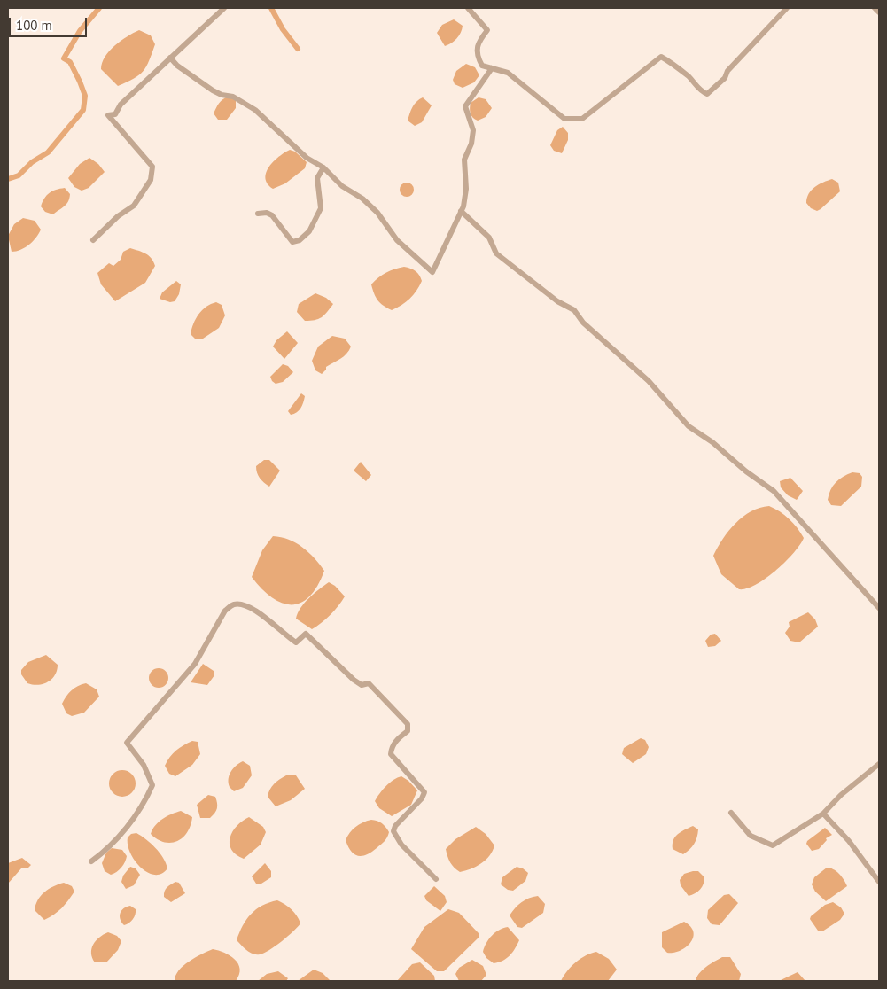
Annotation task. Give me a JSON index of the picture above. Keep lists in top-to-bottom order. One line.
{"scale_bar":"100 m"}
